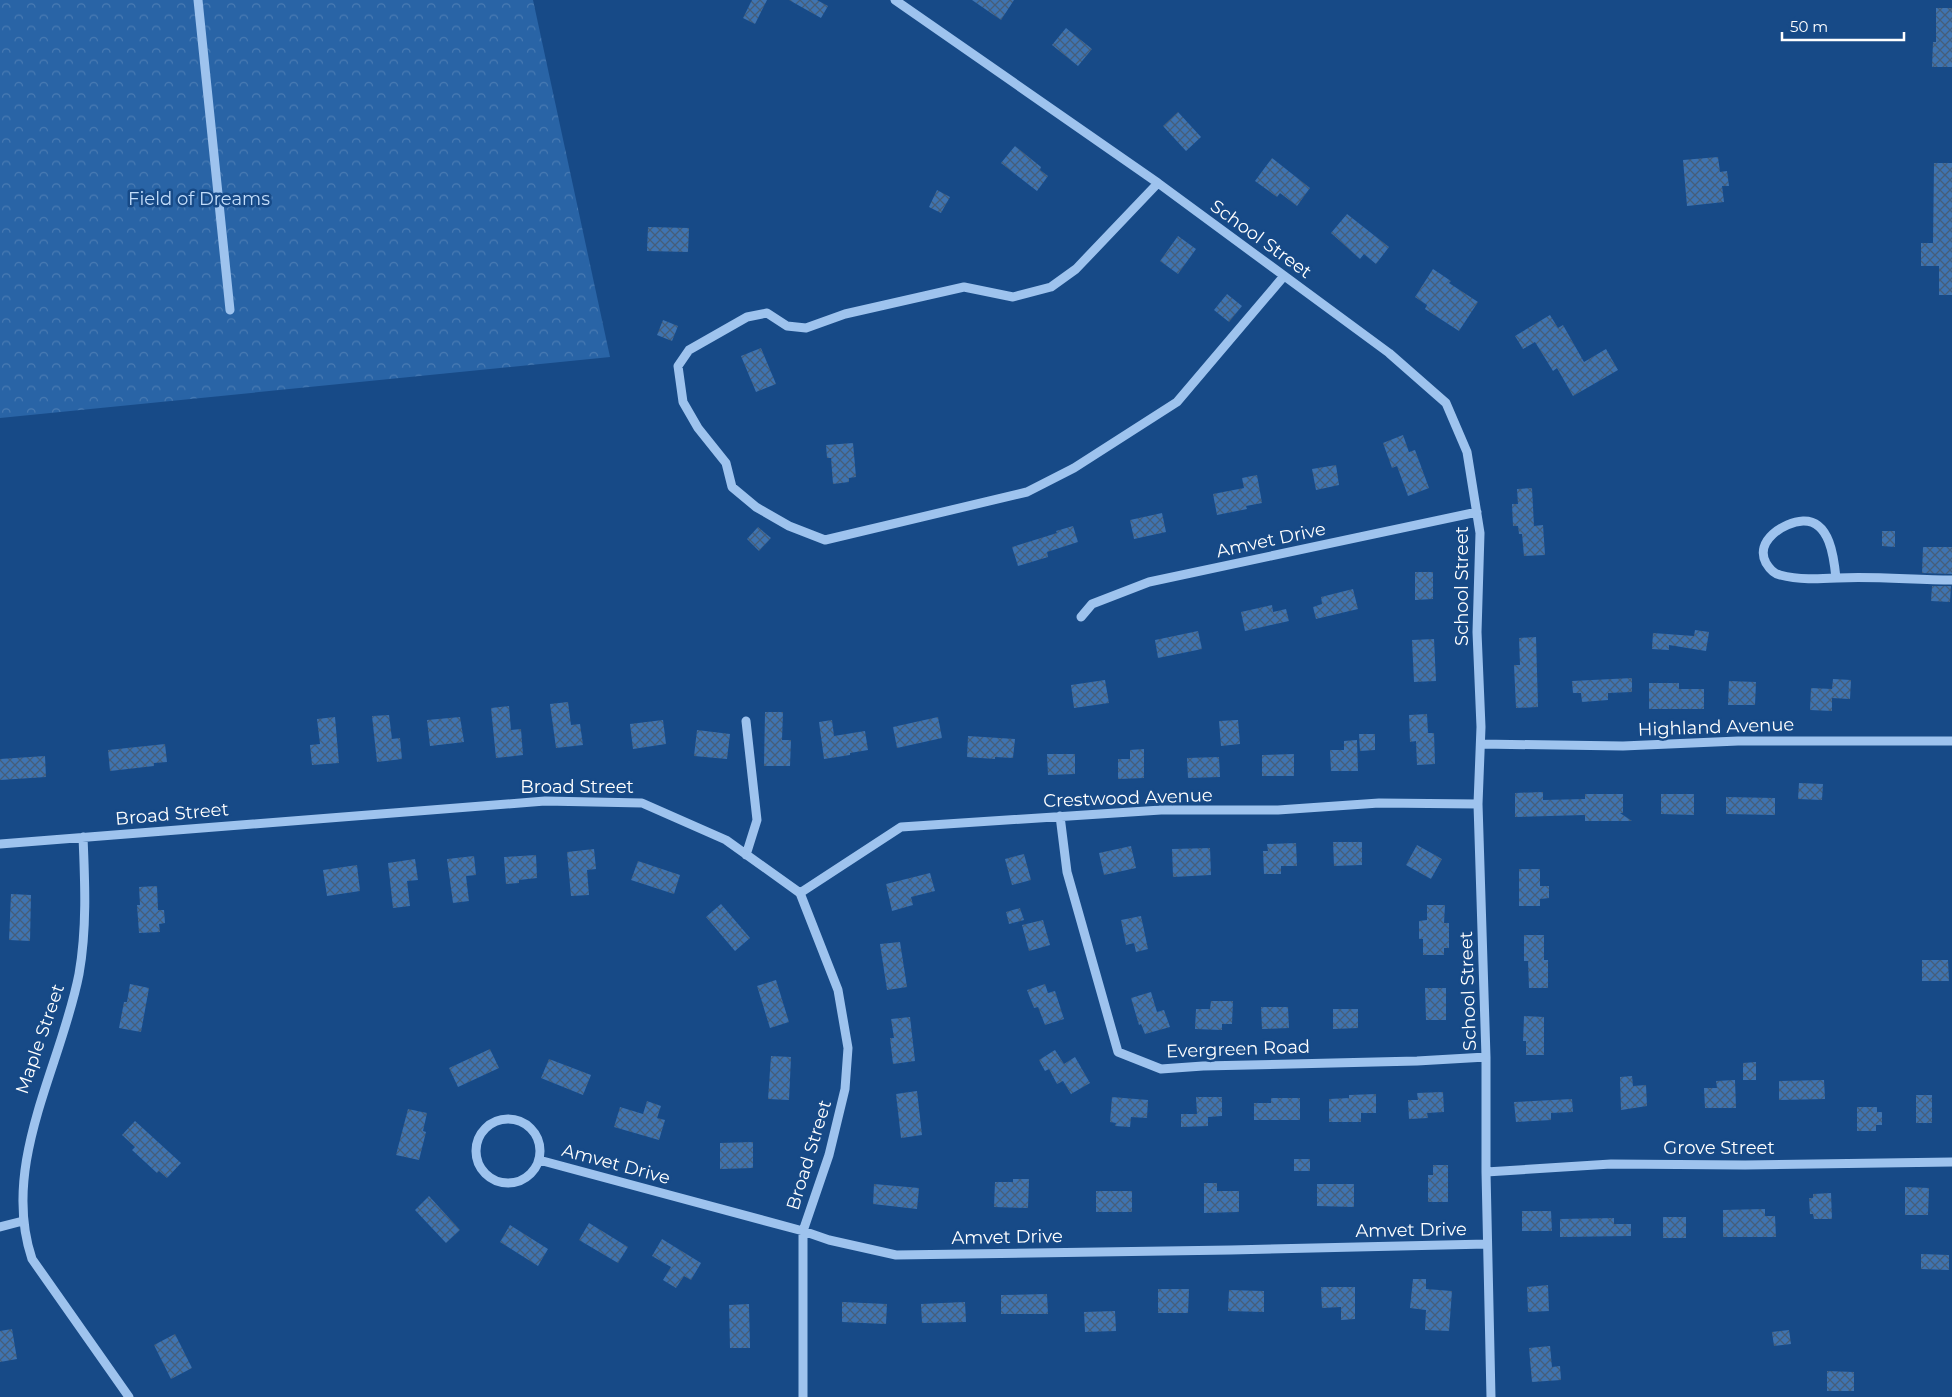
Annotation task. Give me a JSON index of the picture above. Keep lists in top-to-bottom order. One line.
{"streets":{"street":["School Street","Amvet Drive","Highland Avenue","Broad Street","Crestwood Avenue","Maple Street","Evergreen Road","Grove Street"]},"crossings":[["School Street","Amvet Drive"],["School Street","Highland Avenue"],["School Street","Crestwood Avenue"],["School Street","Evergreen Road"],["School Street","Grove Street"],["Amvet Drive","Broad Street"],["Broad Street","Crestwood Avenue"],["Broad Street","Maple Street"],["Crestwood Avenue","Evergreen Road"]],"parks":["Field of Dreams"],"scale_bar":"50 m"}
